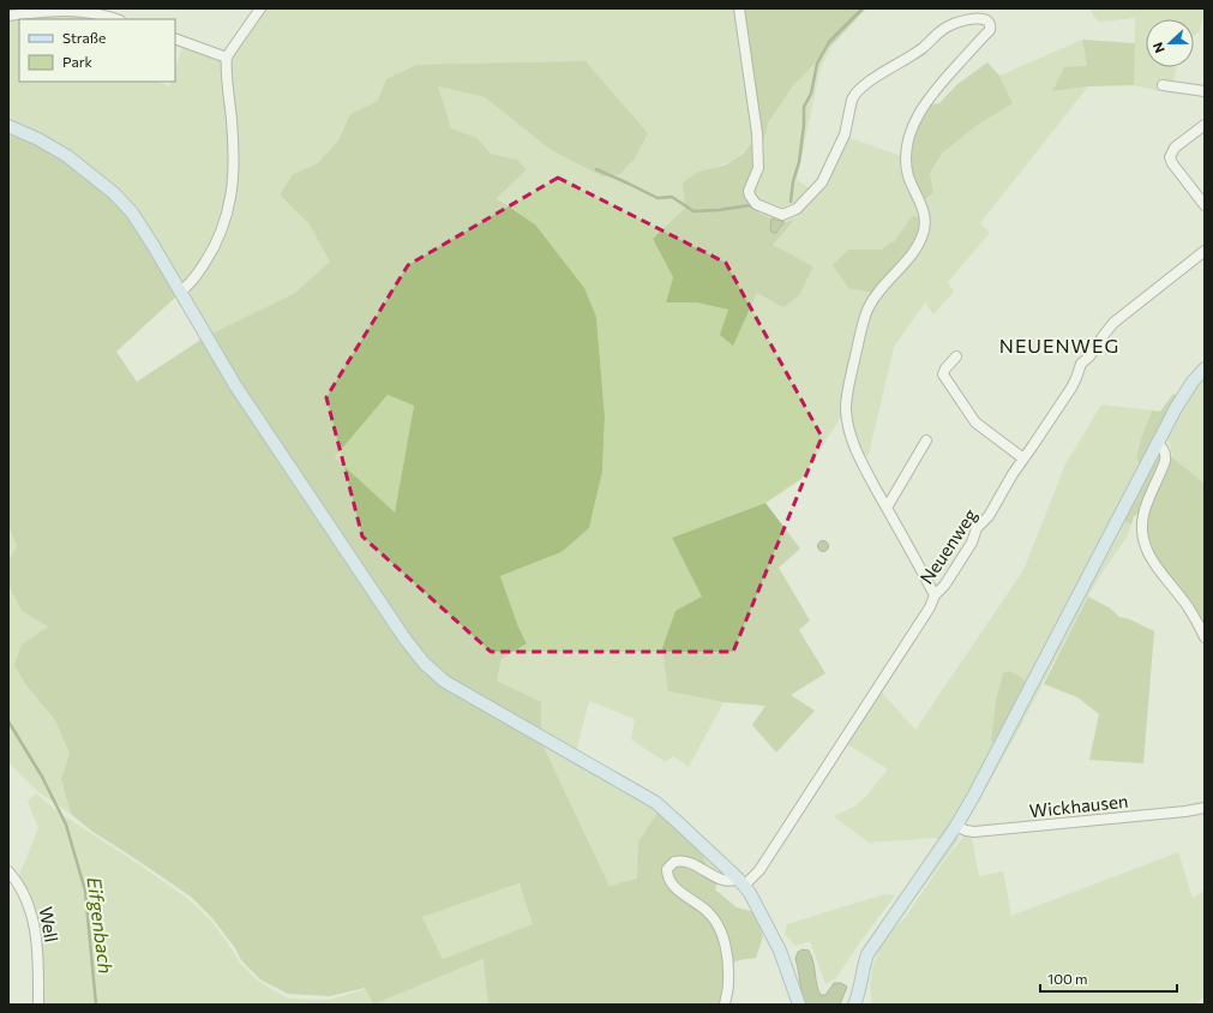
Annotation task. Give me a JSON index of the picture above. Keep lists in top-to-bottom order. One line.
{"streets":{"street":["Neuenweg","Wickhausen","Well"]},"districts":["NEUENWEG"],"water":["Eifgenbach"],"legend":["Straße","Park"],"scale_bar":"100 m","north":"left"}
